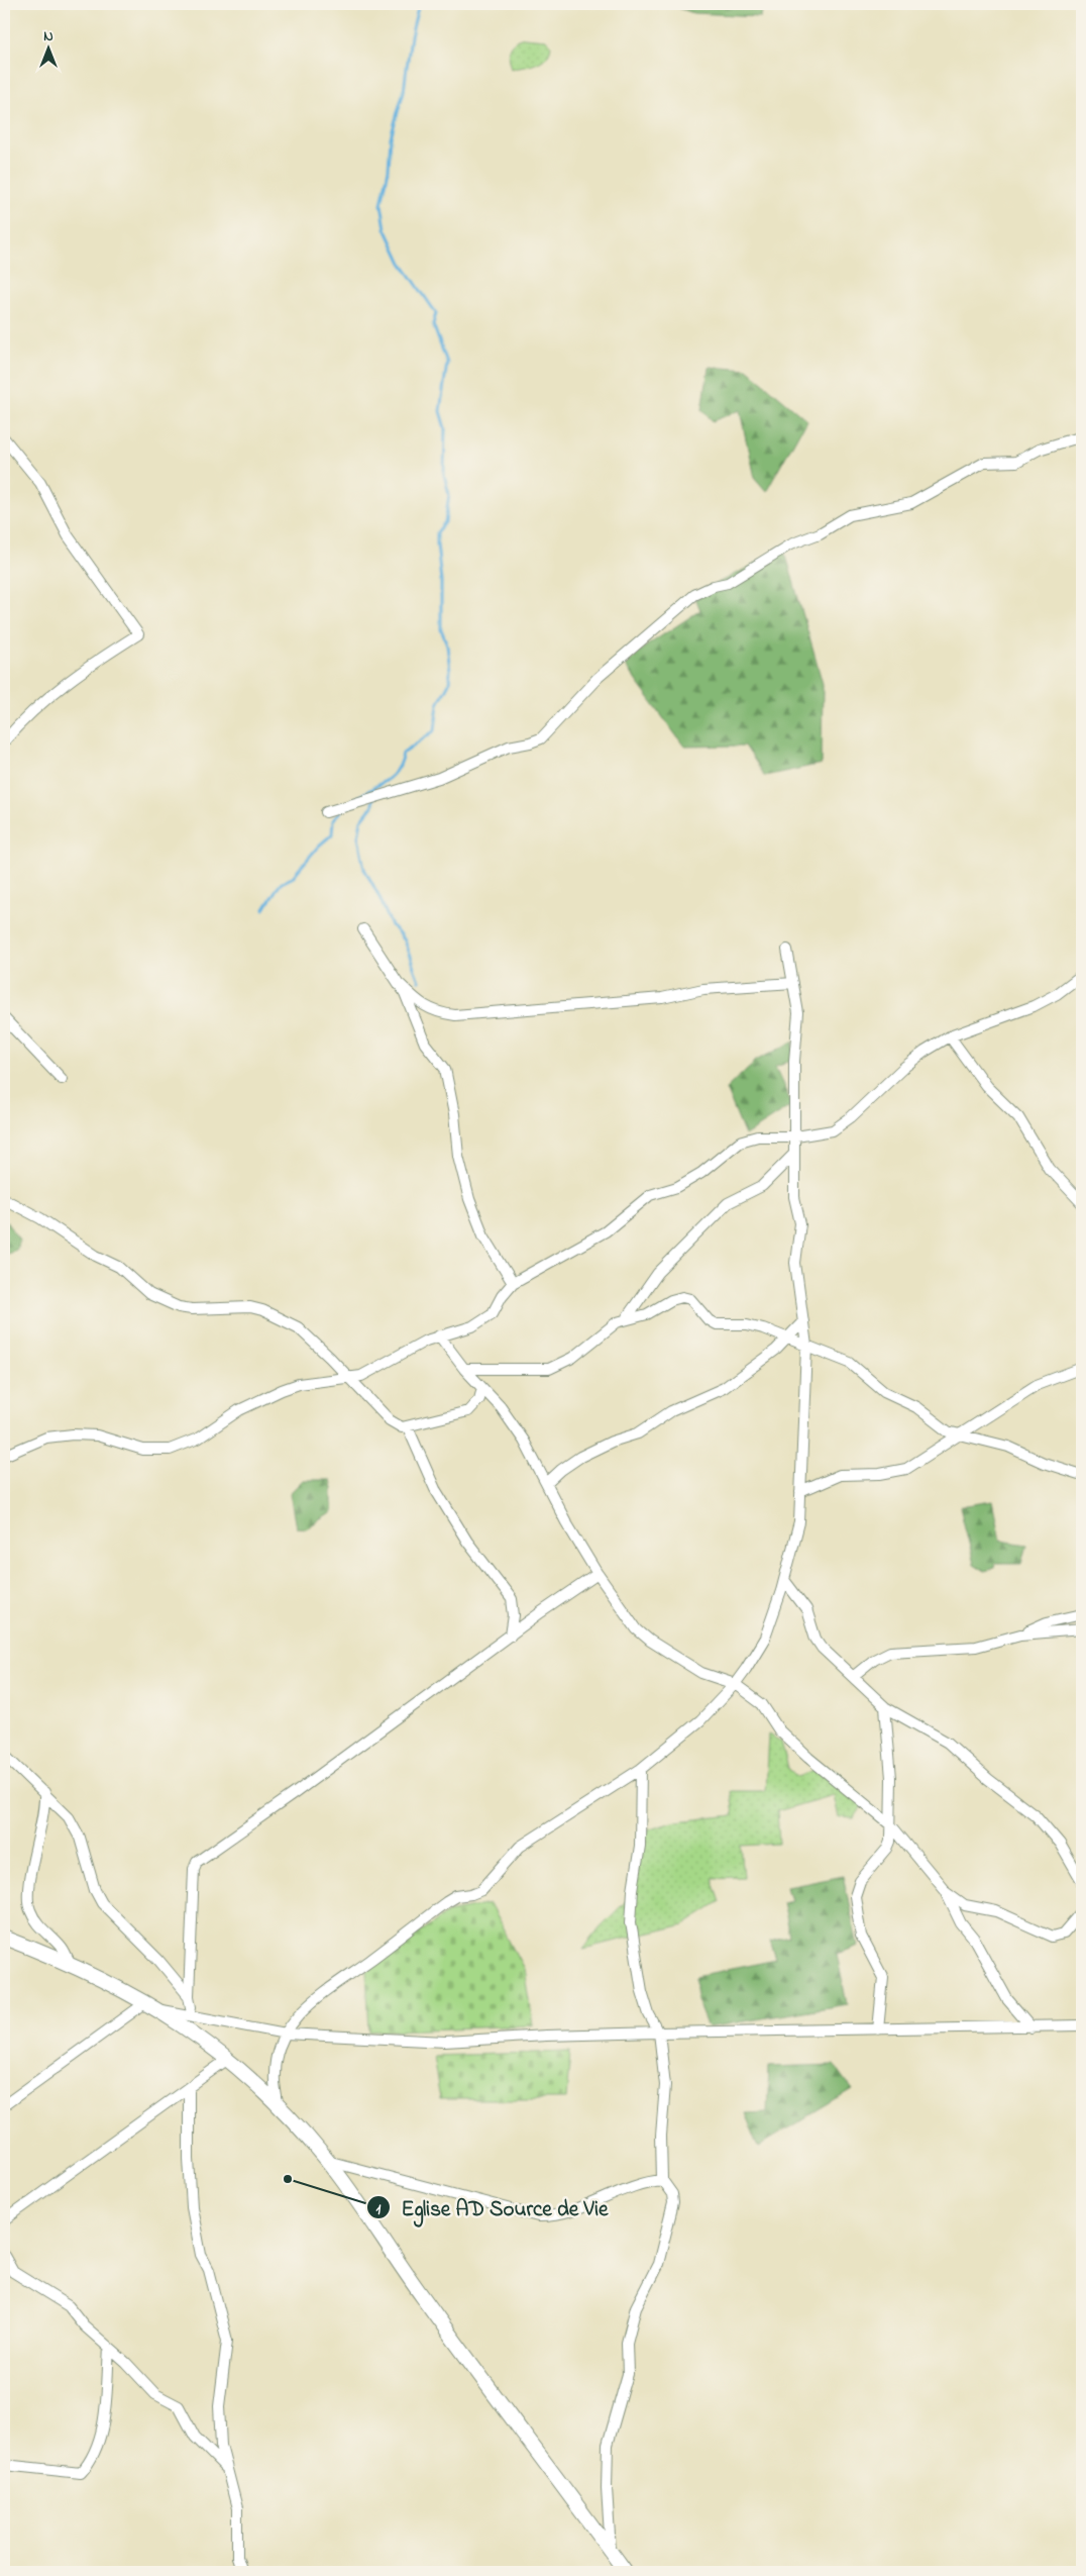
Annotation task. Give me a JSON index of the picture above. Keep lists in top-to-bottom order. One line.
{"places":["Eglise AD Source de Vie"],"north":"top"}
